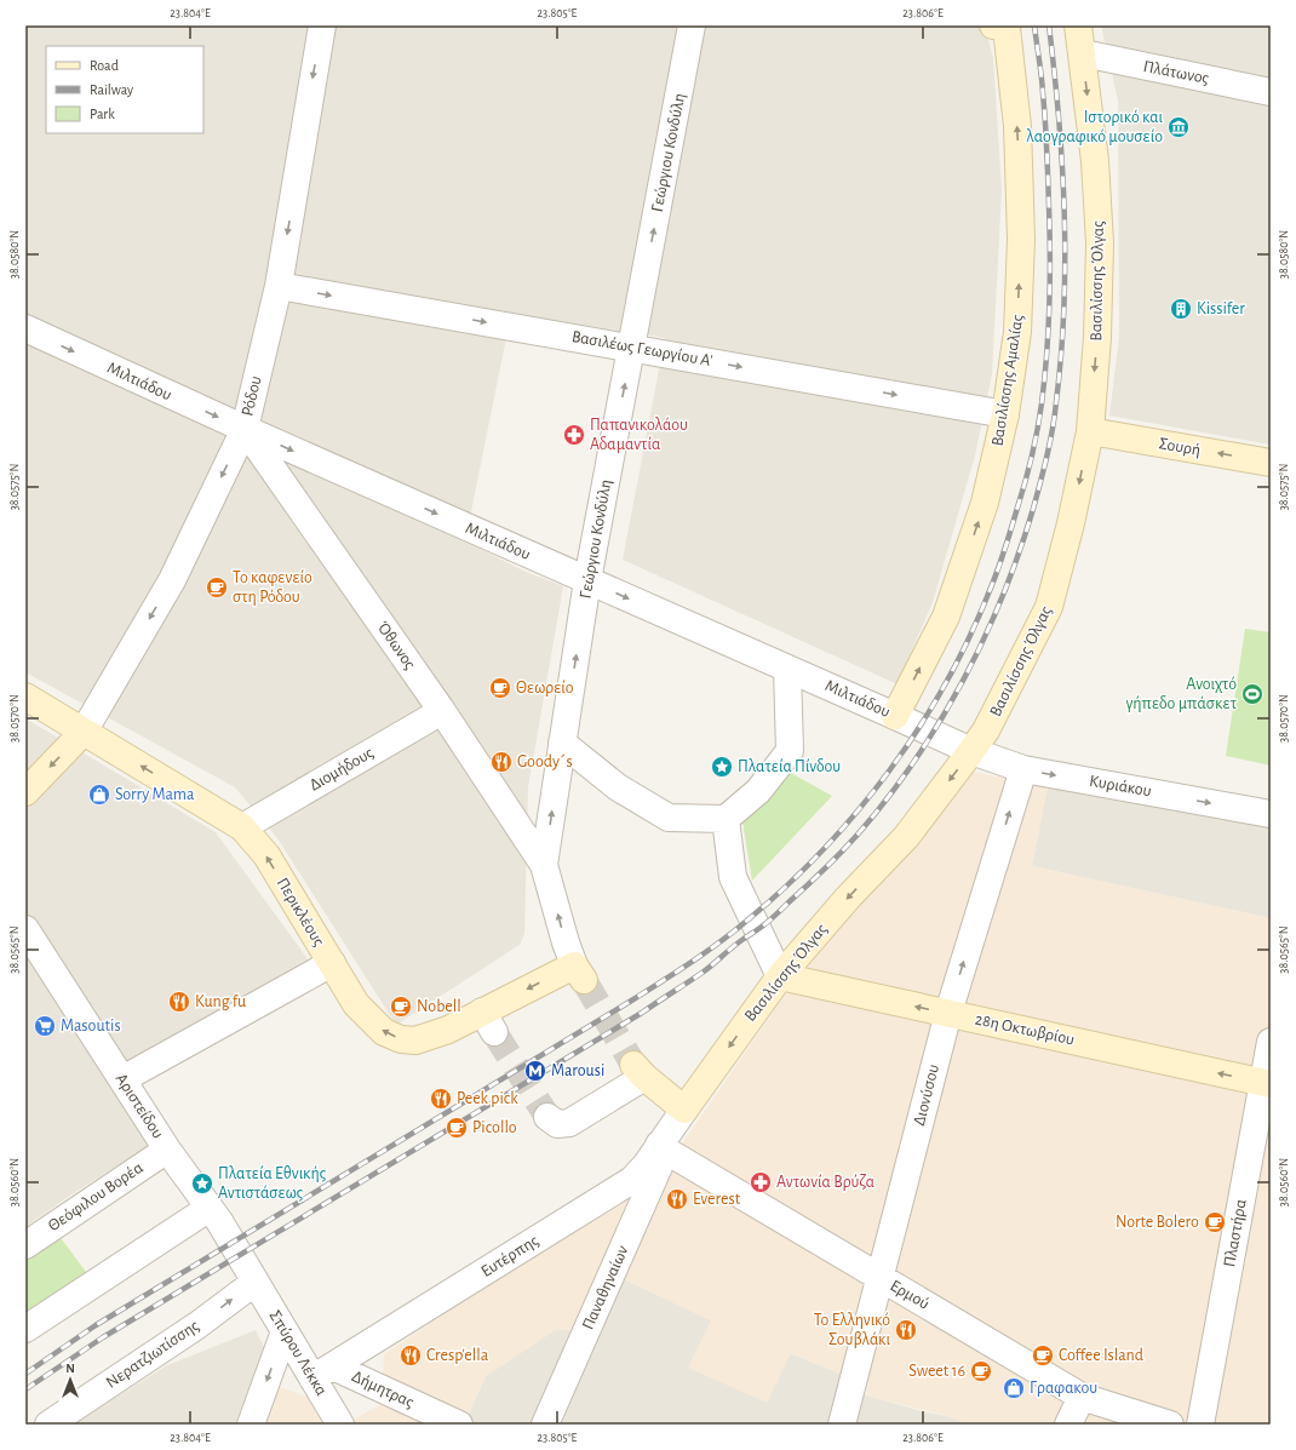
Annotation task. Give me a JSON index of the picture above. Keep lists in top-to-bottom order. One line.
{"streets":{"street":["Πλάτωνος","Γεώργιου Κονδύλη","Βασιλίσσης Όλγας","Βασιλέως Γεωργίου Α'","Βασιλίσσης Αμαλίας","Μιλτιάδου","Ρόδου","Σουρή","Όθωνος","Διομήδους","Κυριάκου","Περικλέους","28η Οκτωβρίου","Διονύσου","Αριστείδου","Θεόφιλου Βορέα","Πλαστήρα","Ευτέρπης","Παναθηναίων","Ερμού","Σπύρου Λέκκα","Νερατζιωτίσσης","Δήμητρας"]},"crossings":[["Πλάτωνος","Βασιλίσσης Όλγας"],["Γεώργιου Κονδύλη","Βασιλέως Γεωργίου Α'"],["Γεώργιου Κονδύλη","Μιλτιάδου"],["Γεώργιου Κονδύλη","Όθωνος"],["Γεώργιου Κονδύλη","Περικλέους"],["Βασιλίσσης Όλγας","Μιλτιάδου"],["Βασιλίσσης Όλγας","Σουρή"],["Βασιλίσσης Όλγας","Κυριάκου"],["Βασιλίσσης Όλγας","28η Οκτωβρίου"],["Βασιλίσσης Όλγας","Ευτέρπης"],["Βασιλέως Γεωργίου Α'","Βασιλίσσης Αμαλίας"],["Βασιλέως Γεωργίου Α'","Ρόδου"],["Βασιλίσσης Αμαλίας","Μιλτιάδου"],["Μιλτιάδου","Ρόδου"],["Μιλτιάδου","Όθωνος"],["Μιλτιάδου","Κυριάκου"],["Ρόδου","Όθωνος"],["Ρόδου","Περικλέους"],["Όθωνος","Διομήδους"],["Διομήδους","Περικλέους"],["Κυριάκου","Διονύσου"],["28η Οκτωβρίου","Διονύσου"],["28η Οκτωβρίου","Πλαστήρα"],["Διονύσου","Ερμού"],["Αριστείδου","Θεόφιλου Βορέα"],["Αριστείδου","Σπύρου Λέκκα"],["Αριστείδου","Νερατζιωτίσσης"],["Ευτέρπης","Παναθηναίων"],["Ευτέρπης","Ερμού"],["Ευτέρπης","Σπύρου Λέκκα"],["Ευτέρπης","Δήμητρας"],["Παναθηναίων","Ερμού"],["Σπύρου Λέκκα","Νερατζιωτίσσης"],["Σπύρου Λέκκα","Δήμητρας"]],"one_way":["Γεώργιου Κονδύλη","Βασιλίσσης Όλγας","Βασιλέως Γεωργίου Α'","Βασιλίσσης Αμαλίας","Μιλτιάδου","Ρόδου","Σουρή","Κυριάκου","Περικλέους","28η Οκτωβρίου","Διονύσου"],"places":{"museum":["Ιστορικό και λαογραφικό μουσείο"],"building":["Kissifer"],"pharmacy":["Παπανικολάου Αδαμαντία","Αντωνία Βρύζα"],"cafe":["Το καφενείο στη Ρόδου","Θεωρείο","Nobell","Picollo","Norte Bolero","Coffee Island","Sweet 16"],"sports":["Ανοιχτό γήπεδο μπάσκετ"],"restaurant":["Goody´s","Kung fu","Peek pick","Everest","Το Ελληνικό Σουβλάκι","Cresp'ella"],"place":["Πλατεία Πίνδου","Πλατεία Εθνικής Αντιστάσεως"],"shop":["Sorry Mama","Γραφακου"],"supermarket":["Masoutis"],"metro station":["Marousi"]},"legend":["Road","Railway","Park"],"north":"top","coordinates":["23.804°E","23.805°E","23.806°E","38.0580°N","38.0575°N","38.0570°N","38.0565°N","38.0560°N"]}
